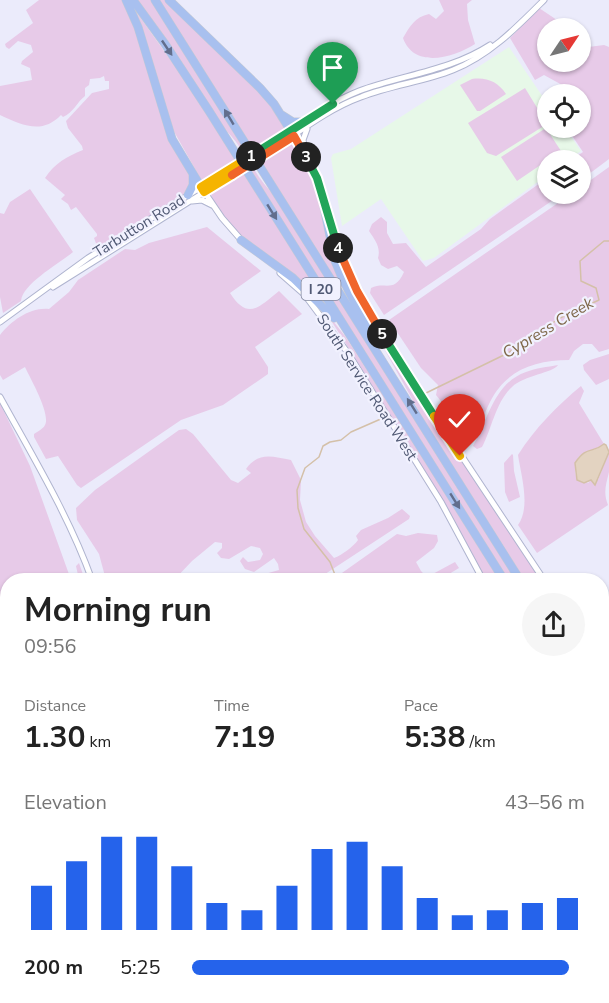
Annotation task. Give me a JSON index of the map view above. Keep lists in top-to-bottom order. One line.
{"streets":{"highway":["I 20"],"main road":["Tarbutton Road","South Service Road West"]},"crossings":[["Tarbutton Road","South Service Road West"]],"water":["Cypress Creek"],"north":"top right","page":{"pins":["1","3","4","5"],"heading":["Morning run","09:56"],"stats":[["Distance","1.30 km"],["Time","7:19"],["Pace","5:38 /km"]],"chart":["Elevation","43–56 m"],"list":[{"name":"200 m","note":"5:25"}]}}
